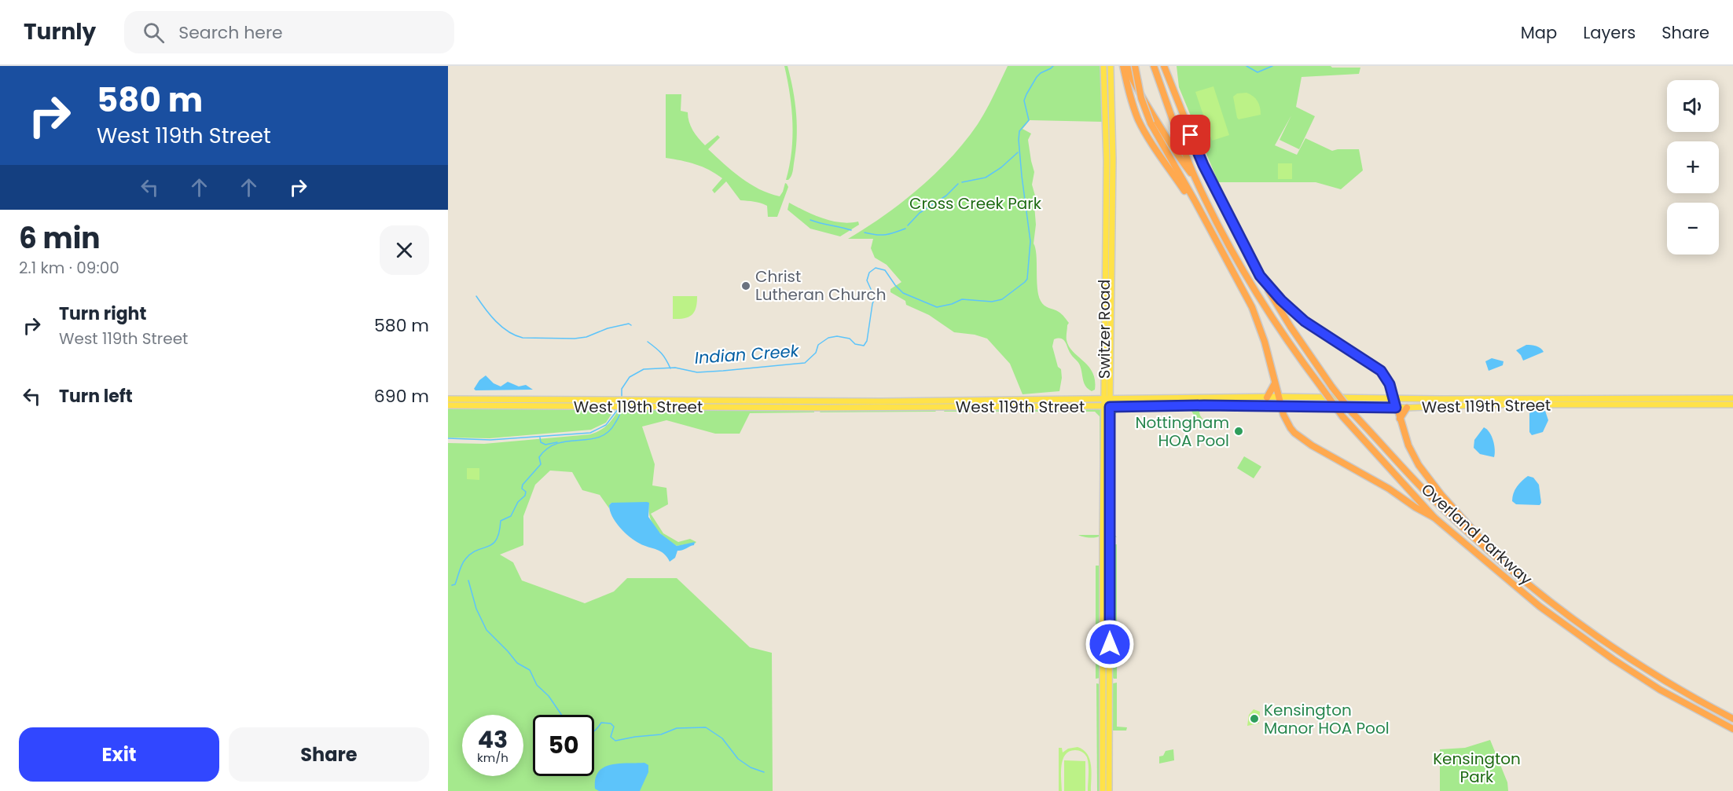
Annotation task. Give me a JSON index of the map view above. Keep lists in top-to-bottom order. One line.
{"streets":{"highway":["Overland Parkway"],"main road":["Switzer Road","West 119th Street"]},"crossings":[["Switzer Road","West 119th Street"]],"water":["Indian Creek"],"parks":["Cross Creek Park","Kensington Park"],"places":["Christ Lutheran Church","Nottingham HOA Pool","Kensington Manor HOA Pool"],"page":{"header":"Turnly","search":"Search here","nav":["Map","Layers","Share"],"turn":["580 m","West 119th Street"],"map_buttons":["+","−"],"heading":["6 min","2.1 km · 09:00"],"list":[{"name":"Turn right","note":"West 119th Street","value":"580 m"},{"name":"Turn left","value":"690 m"}],"speed":"43 km/h","limit":"50","buttons":["Exit","Share"]}}
